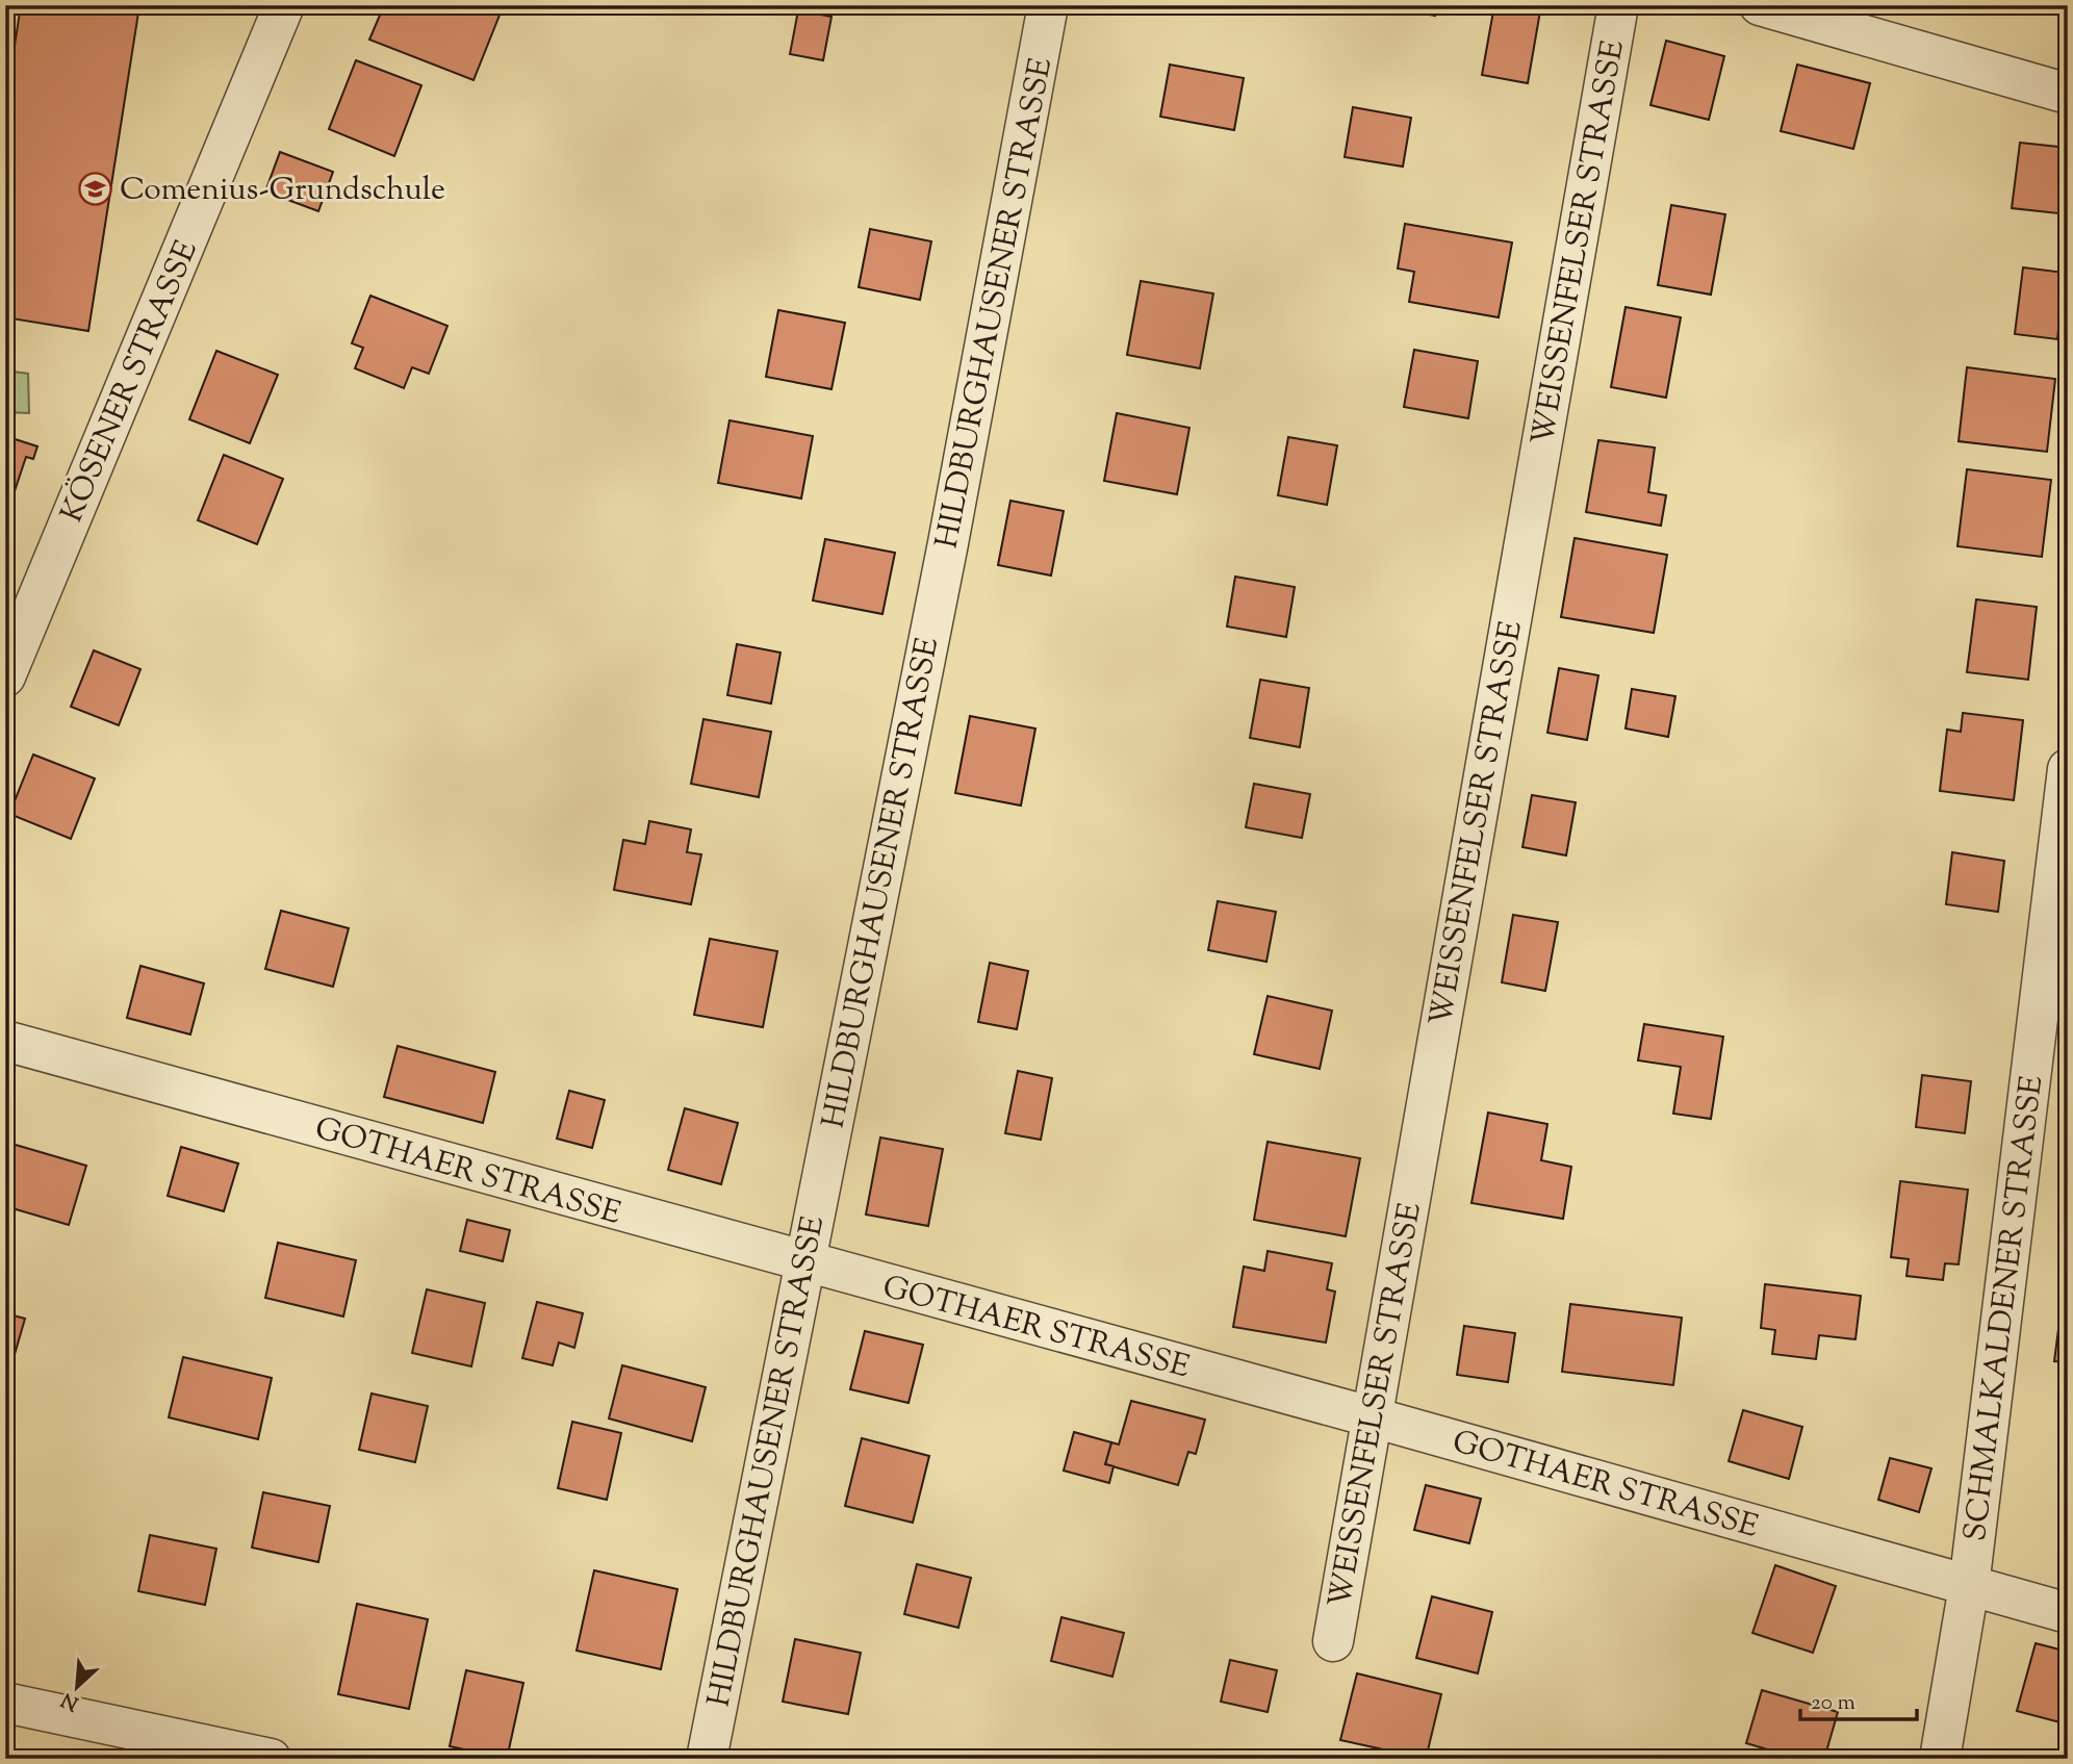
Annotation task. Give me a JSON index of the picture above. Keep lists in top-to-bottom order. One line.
{"streets":{"street":["WEISSENFELSER STRASSE","HILDBURGHAUSENER STRASSE","KÖSENER STRASSE","GOTHAER STRASSE","SCHMALKALDENER STRASSE"]},"crossings":[["WEISSENFELSER STRASSE","GOTHAER STRASSE"],["HILDBURGHAUSENER STRASSE","GOTHAER STRASSE"],["GOTHAER STRASSE","SCHMALKALDENER STRASSE"]],"places":{"school or university":["Comenius-Grundschule"]},"scale_bar":"20 m","north":"bottom left"}
